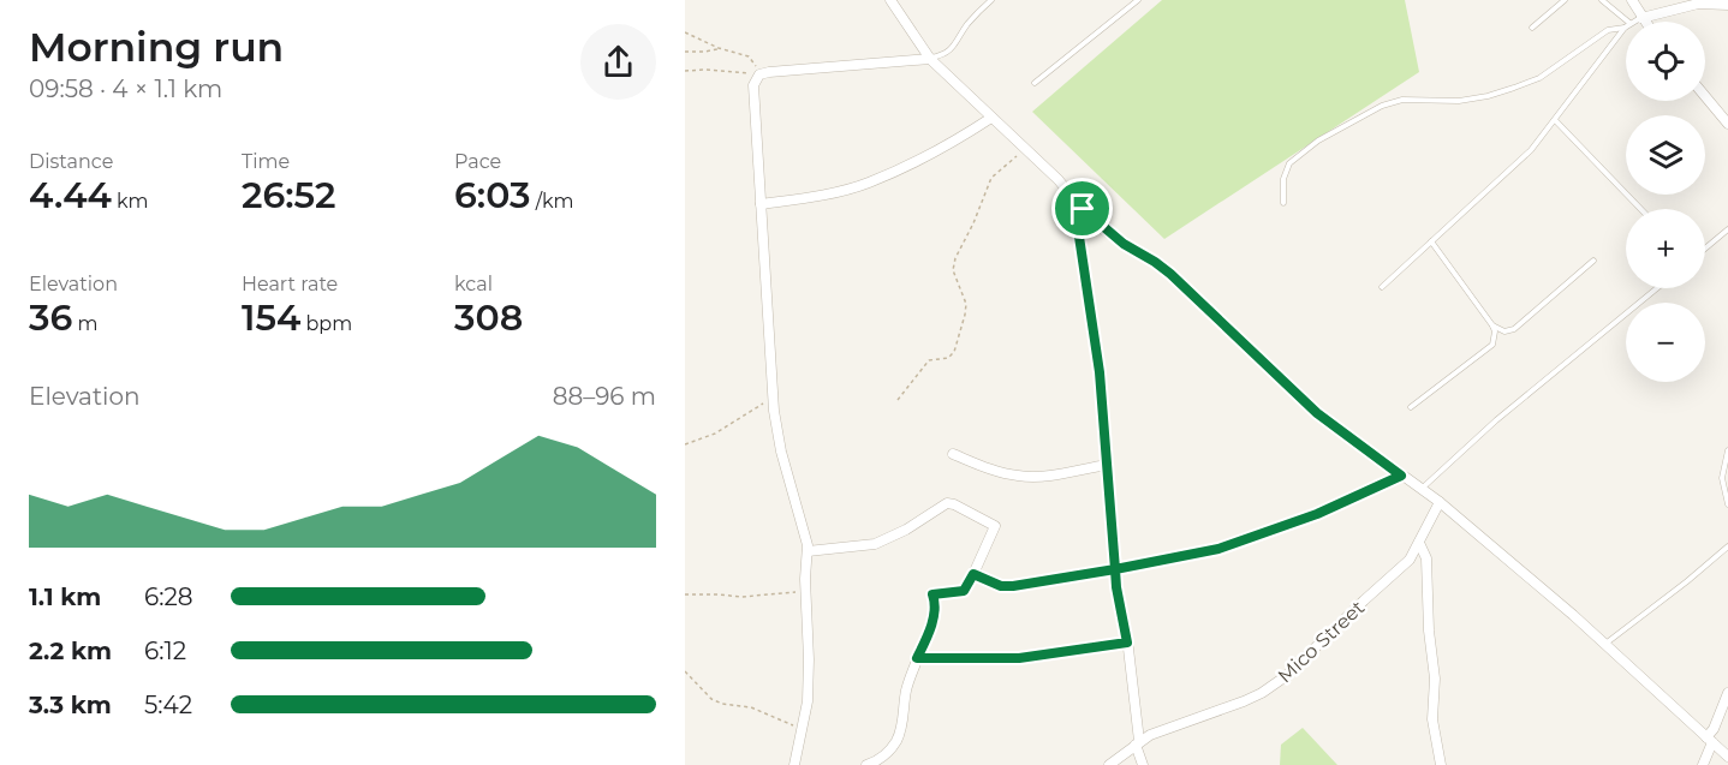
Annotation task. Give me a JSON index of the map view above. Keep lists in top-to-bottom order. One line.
{"streets":{"street":["Mico Street"]},"page":{"heading":["Morning run","09:58 · 4 × 1.1 km"],"map_buttons":["+","−"],"stats":[["Distance","4.44 km"],["Time","26:52"],["Pace","6:03 /km"],["Elevation","36 m"],["Heart rate","154 bpm"],["kcal","308"]],"chart":["Elevation","88–96 m"],"list":[{"name":"1.1 km","note":"6:28"},{"name":"2.2 km","note":"6:12"},{"name":"3.3 km","note":"5:42"}]}}
